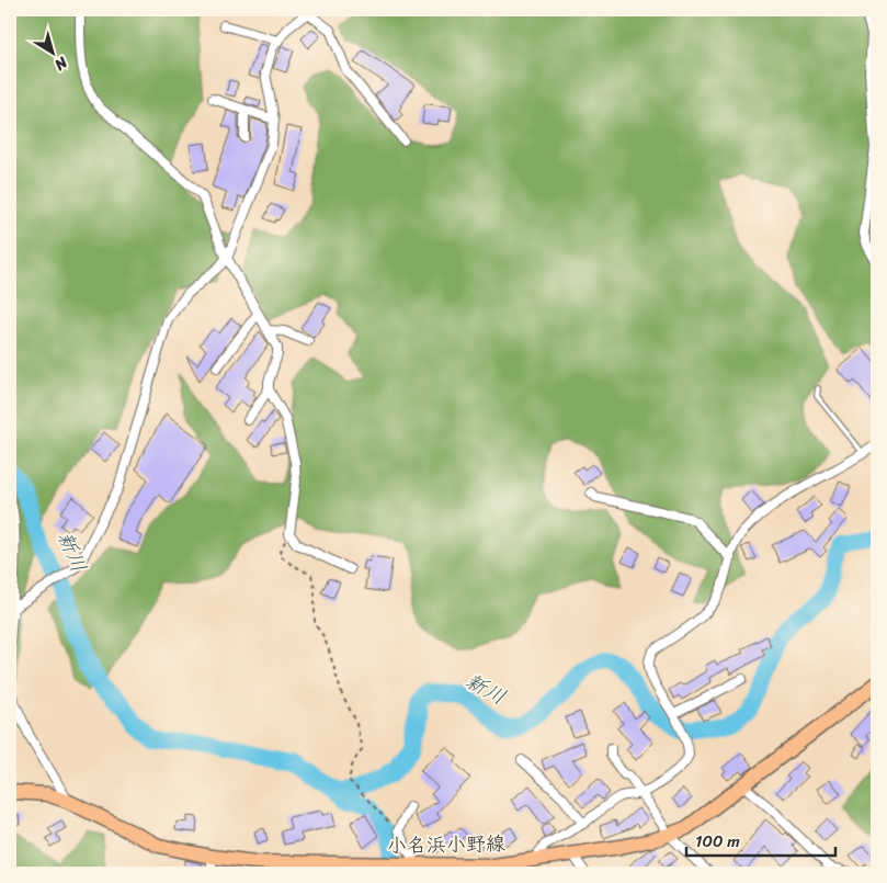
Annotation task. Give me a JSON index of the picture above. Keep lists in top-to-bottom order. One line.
{"streets":{"main road":["小名浜小野線"]},"water":["新川"],"scale_bar":"100 m","north":"bottom right"}
